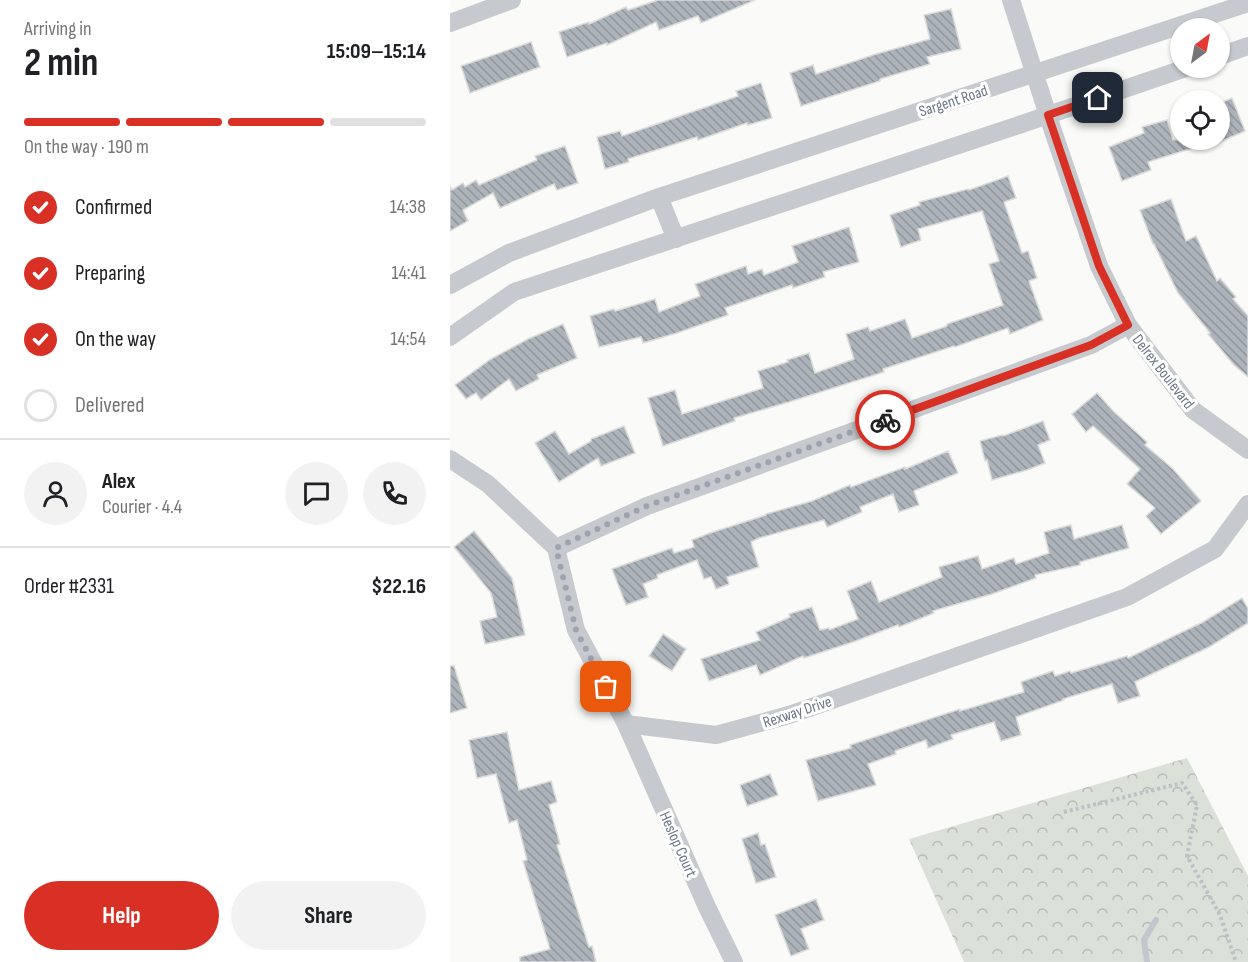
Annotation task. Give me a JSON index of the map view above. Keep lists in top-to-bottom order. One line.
{"streets":{"street":["Sargent Road","Delrex Boulevard","Rexway Drive","Heslop Court"]},"crossings":[["Sargent Road","Delrex Boulevard"],["Rexway Drive","Heslop Court"]],"north":"top right","page":{"heading":["2 min","Arriving in","15:09–15:14"],"panel":["Alex","Courier · 4.4","Order #2331","$22.16"],"bar":"On the way · 190 m","list":[["Confirmed","14:38"],["Preparing","14:41"],["On the way","14:54"],"Delivered"],"buttons":["Help","Share"]}}
